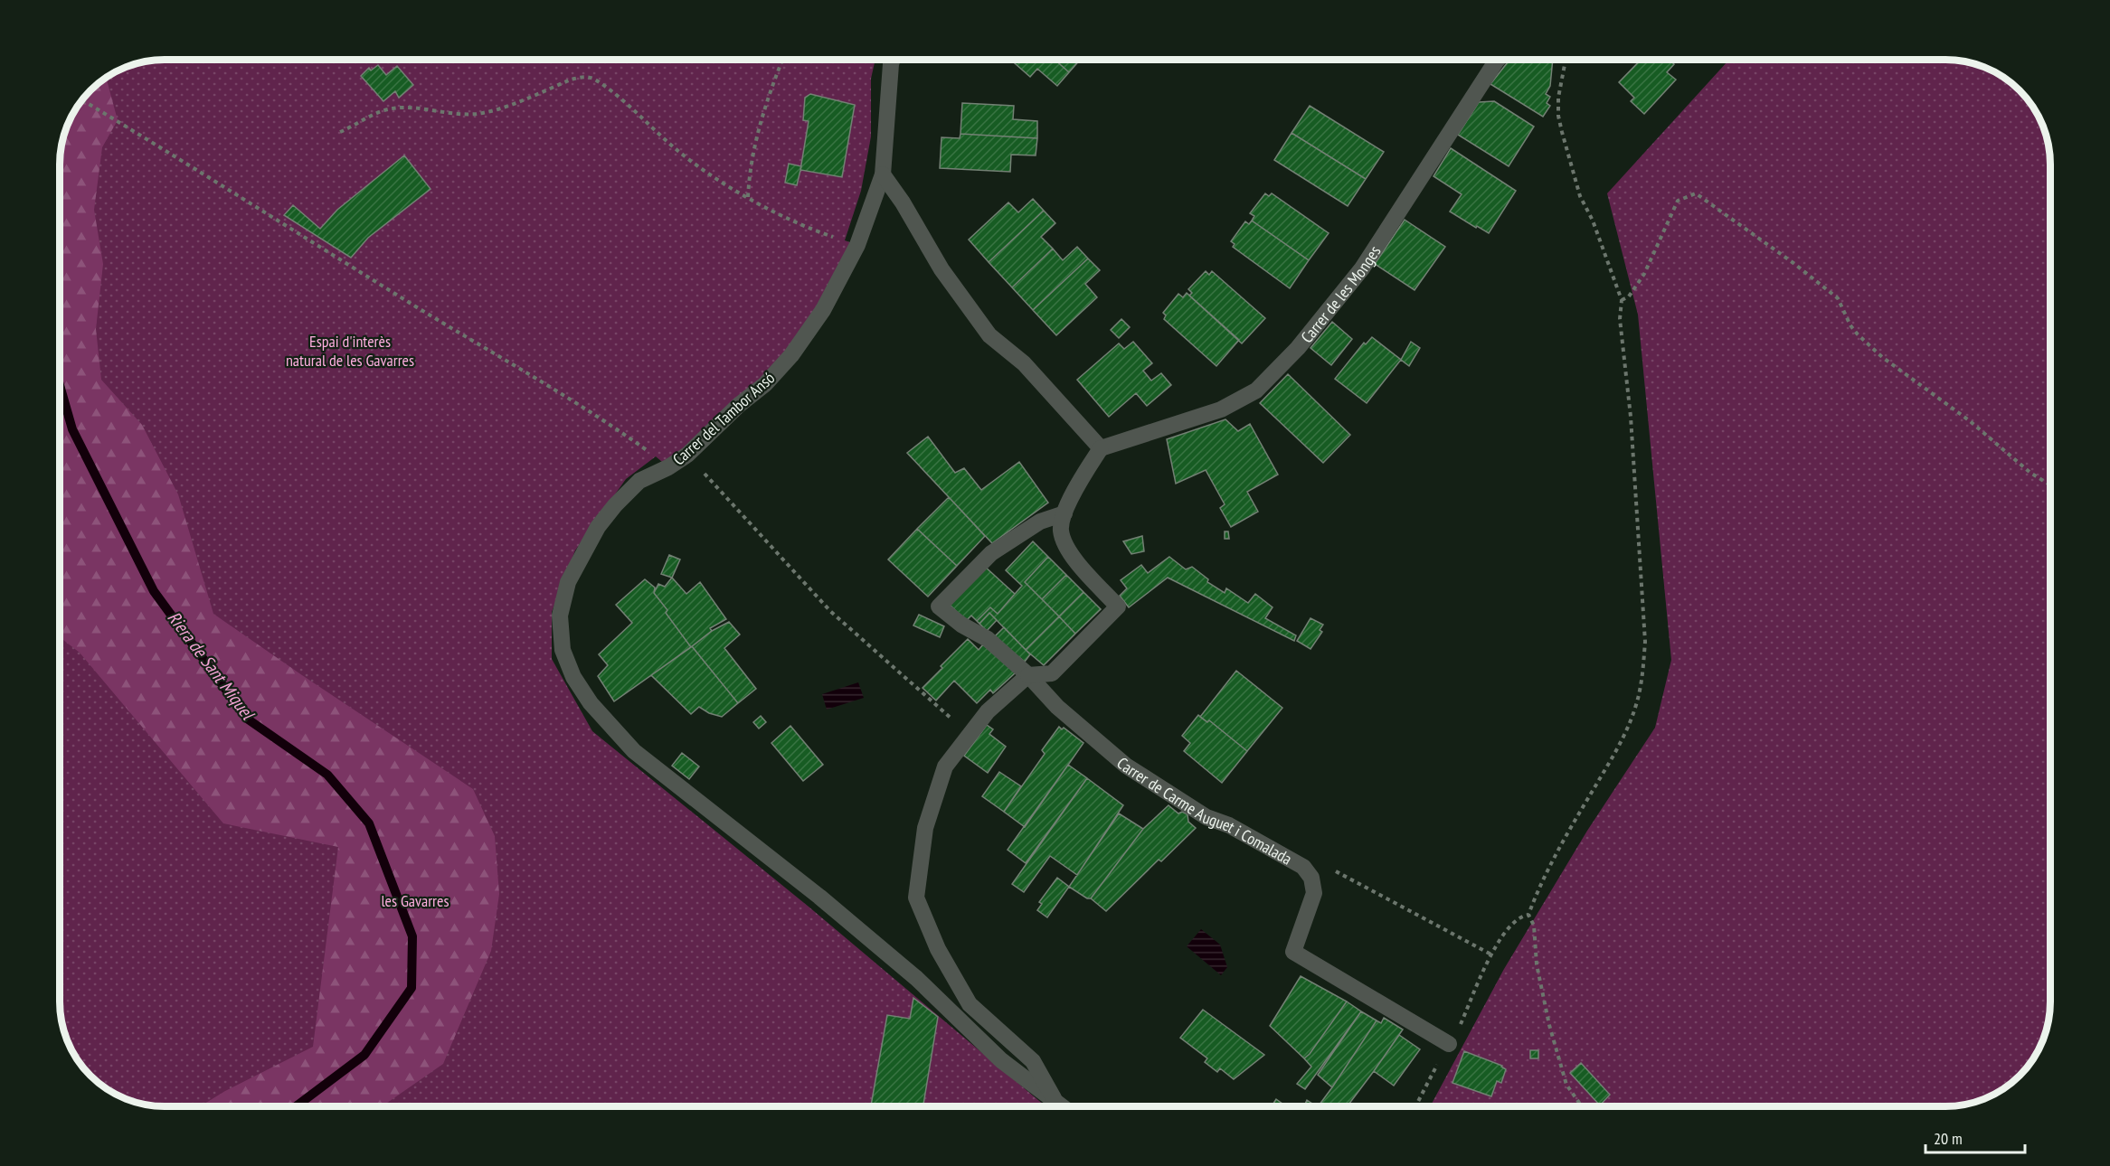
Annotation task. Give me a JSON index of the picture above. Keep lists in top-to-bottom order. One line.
{"streets":{"street":["Carrer de les Monges","Carrer del Tambor Ansó","Carrer de Carme Auguet i Comalada"]},"water":["Riera de Sant Miquel"],"parks":["Espai d'interès natural de les Gavarres","les Gavarres"],"scale_bar":"20 m"}
